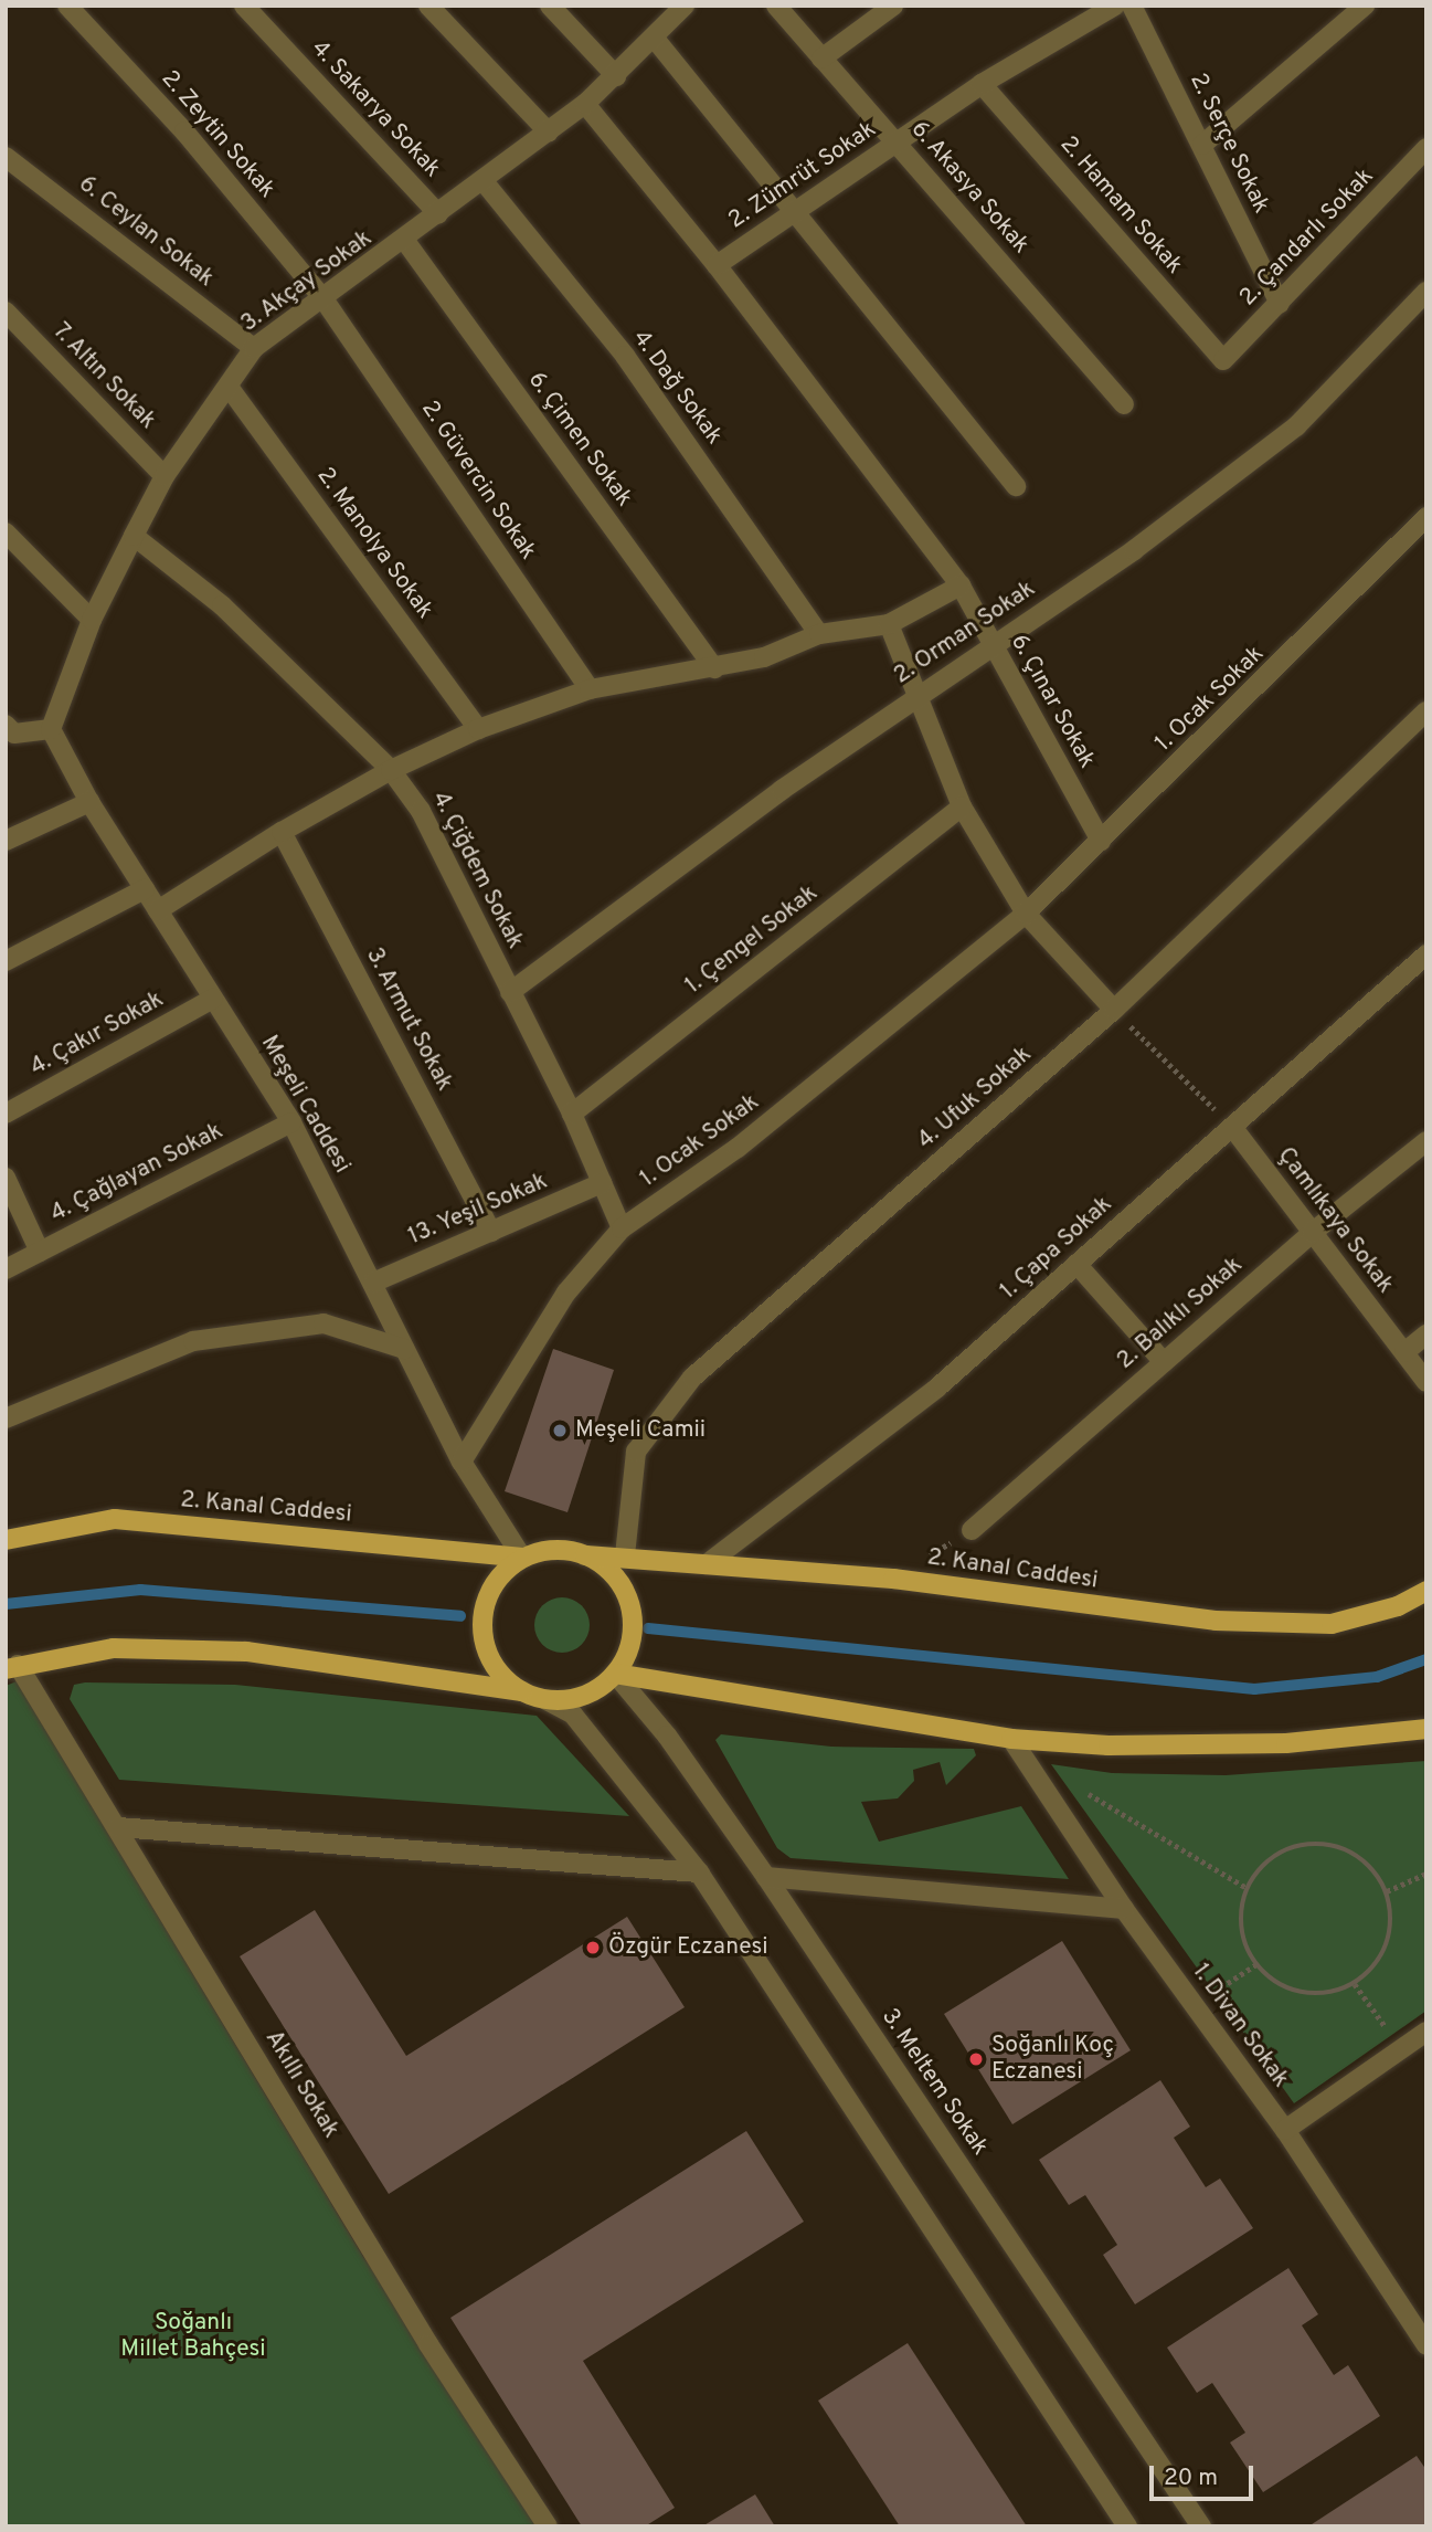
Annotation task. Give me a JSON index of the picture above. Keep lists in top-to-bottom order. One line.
{"streets":{"main road":["2. Kanal Caddesi"],"street":["4. Sakarya Sokak","2. Zeytin Sokak","2. Serçe Sokak","2. Zümrüt Sokak","6. Akasya Sokak","2. Hamam Sokak","6. Ceylan Sokak","2. Çandarlı Sokak","3. Akçay Sokak","7. Altın Sokak","4. Dağ Sokak","6. Çimen Sokak","2. Güvercin Sokak","2. Manolya Sokak","2. Orman Sokak","1. Ocak Sokak","6. Çınar Sokak","4. Çiğdem Sokak","1. Çengel Sokak","3. Armut Sokak","4. Çakır Sokak","4. Ufuk Sokak","Meşeli Caddesi","4. Çağlayan Sokak","13. Yeşil Sokak","Çamlıkaya Sokak","1. Çapa Sokak","2. Balıklı Sokak","1. Divan Sokak","3. Meltem Sokak","Akıllı Sokak"]},"crossings":[["4. Sakarya Sokak","3. Akçay Sokak"],["2. Zeytin Sokak","3. Akçay Sokak"],["2. Zeytin Sokak","2. Güvercin Sokak"],["2. Serçe Sokak","2. Çandarlı Sokak"],["2. Zümrüt Sokak","6. Akasya Sokak"],["2. Zümrüt Sokak","2. Hamam Sokak"],["2. Zümrüt Sokak","6. Çınar Sokak"],["2. Hamam Sokak","2. Çandarlı Sokak"],["6. Ceylan Sokak","3. Akçay Sokak"],["3. Akçay Sokak","7. Altın Sokak"],["3. Akçay Sokak","4. Dağ Sokak"],["3. Akçay Sokak","6. Çimen Sokak"],["3. Akçay Sokak","2. Güvercin Sokak"],["3. Akçay Sokak","2. Manolya Sokak"],["3. Akçay Sokak","6. Çınar Sokak"],["3. Akçay Sokak","4. Çiğdem Sokak"],["3. Akçay Sokak","Meşeli Caddesi"],["2. Orman Sokak","6. Çınar Sokak"],["2. Orman Sokak","4. Çiğdem Sokak"],["1. Ocak Sokak","6. Çınar Sokak"],["1. Ocak Sokak","4. Çiğdem Sokak"],["1. Ocak Sokak","Meşeli Caddesi"],["4. Çiğdem Sokak","1. Çengel Sokak"],["4. Çiğdem Sokak","13. Yeşil Sokak"],["3. Armut Sokak","13. Yeşil Sokak"],["4. Çakır Sokak","Meşeli Caddesi"],["4. Ufuk Sokak","2. Kanal Caddesi"],["Meşeli Caddesi","4. Çağlayan Sokak"],["Meşeli Caddesi","13. Yeşil Sokak"],["Meşeli Caddesi","2. Kanal Caddesi"],["Meşeli Caddesi","3. Meltem Sokak"],["Çamlıkaya Sokak","1. Çapa Sokak"],["Çamlıkaya Sokak","2. Balıklı Sokak"],["1. Çapa Sokak","2. Kanal Caddesi"],["2. Kanal Caddesi","3. Meltem Sokak"]],"parks":["Soğanlı Millet Bahçesi"],"places":["Meşeli Camii","Özgür Eczanesi","Soğanlı Koç Eczanesi"],"scale_bar":"20 m"}
